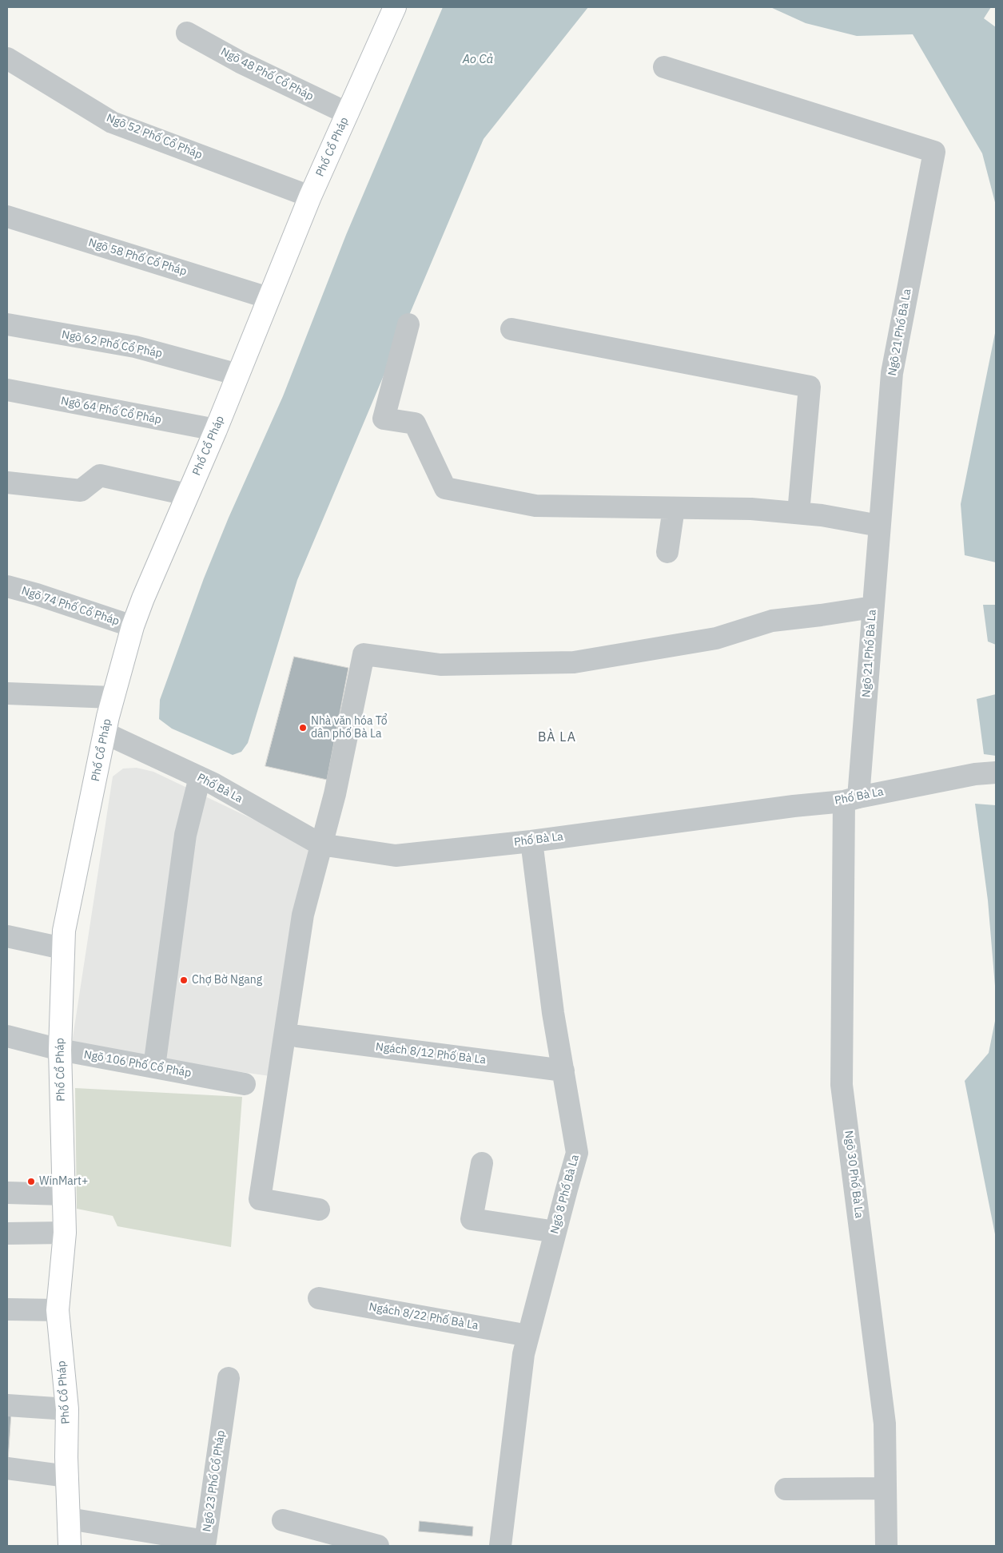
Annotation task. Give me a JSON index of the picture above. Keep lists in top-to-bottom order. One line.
{"streets":{"main road":["Phố Cổ Pháp"],"street":["Ngõ 48 Phố Cổ Pháp","Ngõ 52 Phố Cổ Pháp","Ngõ 58 Phố Cổ Pháp","Ngõ 21 Phố Bà La","Ngõ 62 Phố Cổ Pháp","Ngõ 64 Phố Cổ Pháp","Ngõ 74 Phố Cổ Pháp","Phố Bà La","Ngách 8/12 Phố Bà La","Ngõ 106 Phố Cổ Pháp","Ngõ 30 Phố Bà La","Ngõ 8 Phố Bà La","Ngách 8/22 Phố Bà La","Ngõ 23 Phố Cổ Pháp"]},"crossings":[["Ngõ 48 Phố Cổ Pháp","Phố Cổ Pháp"],["Ngõ 52 Phố Cổ Pháp","Phố Cổ Pháp"],["Phố Cổ Pháp","Ngõ 58 Phố Cổ Pháp"],["Phố Cổ Pháp","Ngõ 62 Phố Cổ Pháp"],["Phố Cổ Pháp","Ngõ 64 Phố Cổ Pháp"],["Phố Cổ Pháp","Ngõ 74 Phố Cổ Pháp"],["Phố Cổ Pháp","Phố Bà La"],["Phố Cổ Pháp","Ngõ 106 Phố Cổ Pháp"],["Phố Cổ Pháp","Ngõ 23 Phố Cổ Pháp"],["Ngõ 21 Phố Bà La","Phố Bà La"],["Ngõ 21 Phố Bà La","Ngõ 30 Phố Bà La"],["Phố Bà La","Ngõ 30 Phố Bà La"],["Phố Bà La","Ngõ 8 Phố Bà La"],["Ngách 8/12 Phố Bà La","Ngõ 8 Phố Bà La"],["Ngõ 8 Phố Bà La","Ngách 8/22 Phố Bà La"]],"districts":["BÀ LA"],"water":["Ao Cả"],"places":["Nhà văn hóa Tổ dân phố Bà La","Chợ Bờ Ngang","WinMart+"]}
